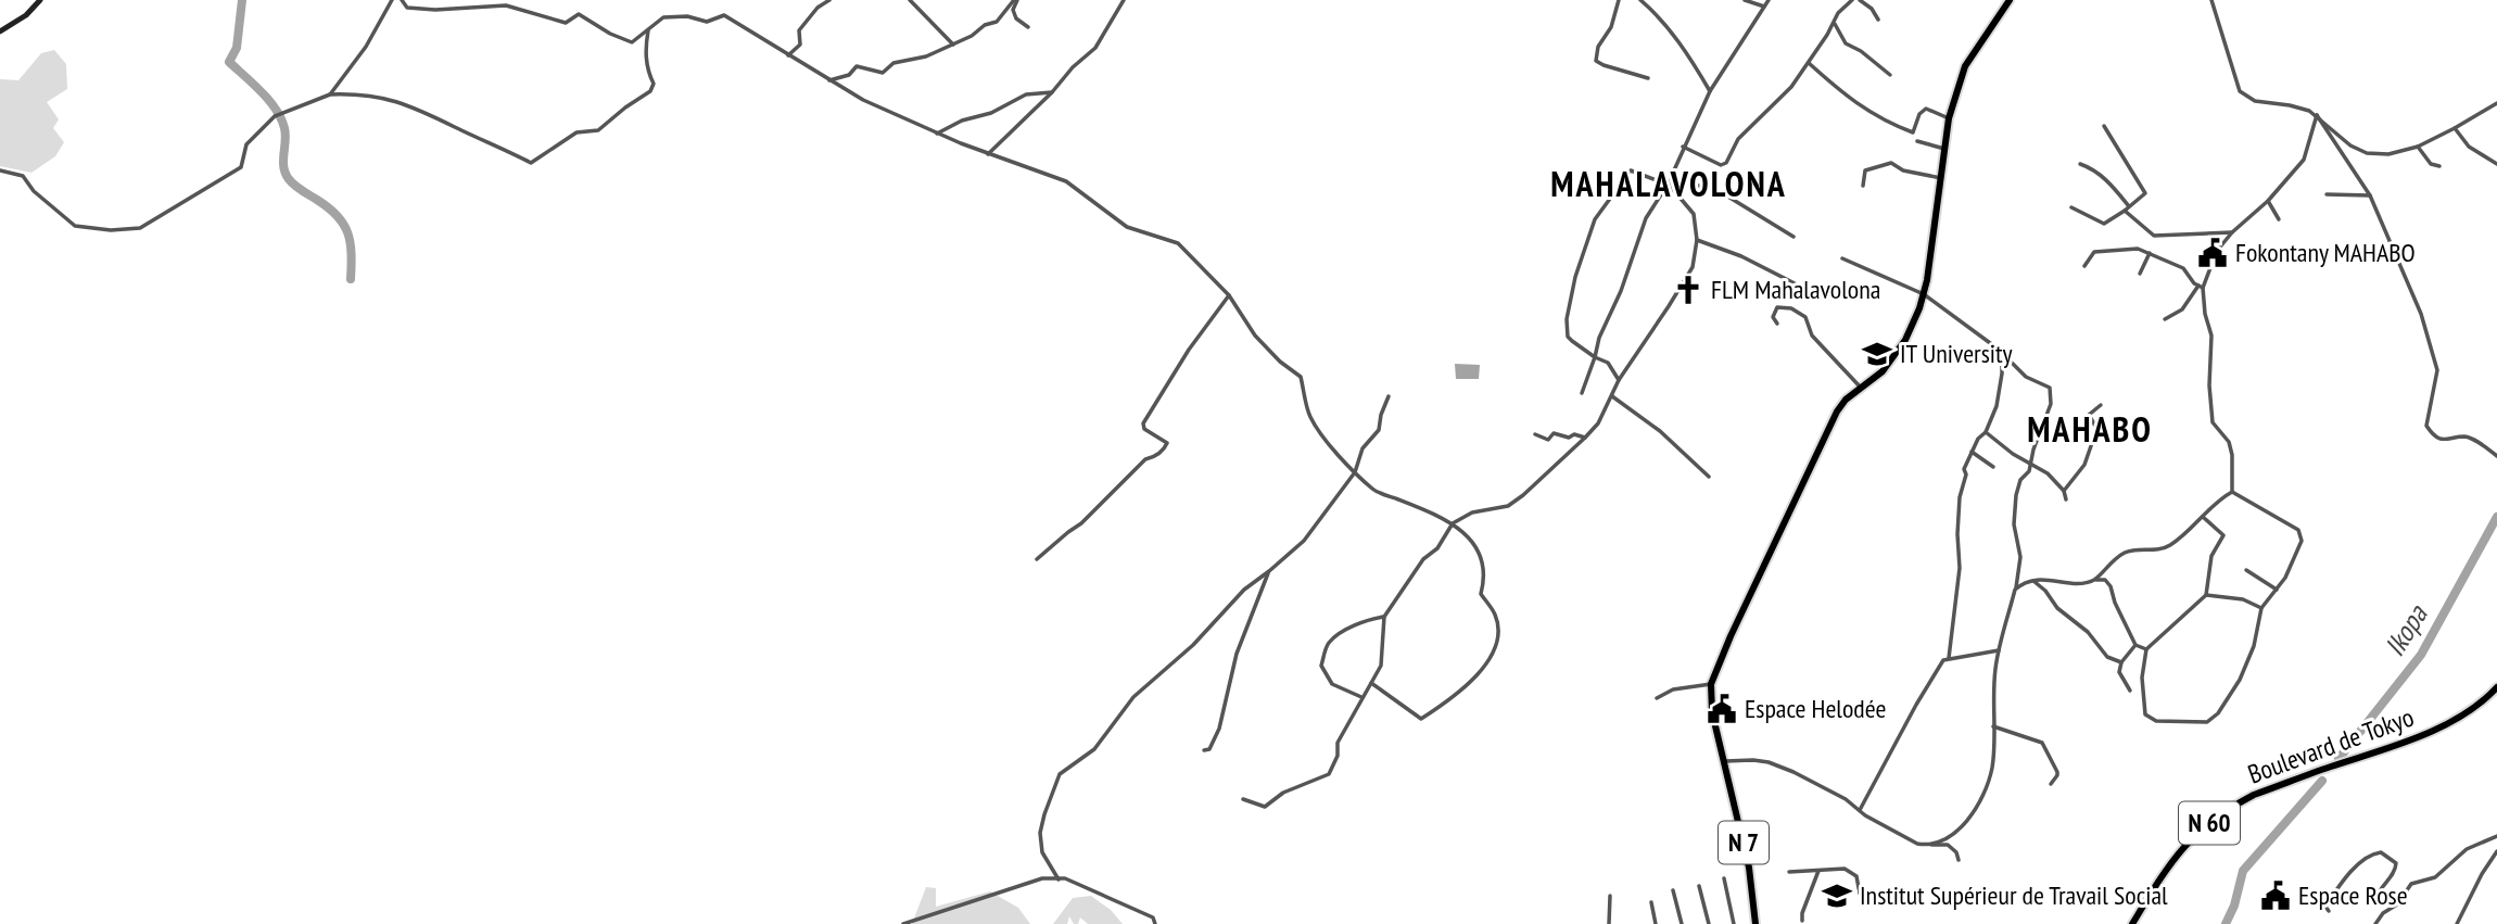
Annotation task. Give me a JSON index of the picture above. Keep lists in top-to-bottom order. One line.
{"streets":{"main road":["Boulevard de Tokyo","N 60","N 7"]},"districts":["MAHALAVOLONA","MAHABO"],"water":["Ikopa"],"places":{"public building":["Fokontany MAHABO","Espace Helodée","Espace Rose"],"church":["FLM Mahalavolona"],"school or university":["IT University","Institut Supérieur de Travail Social"]}}
